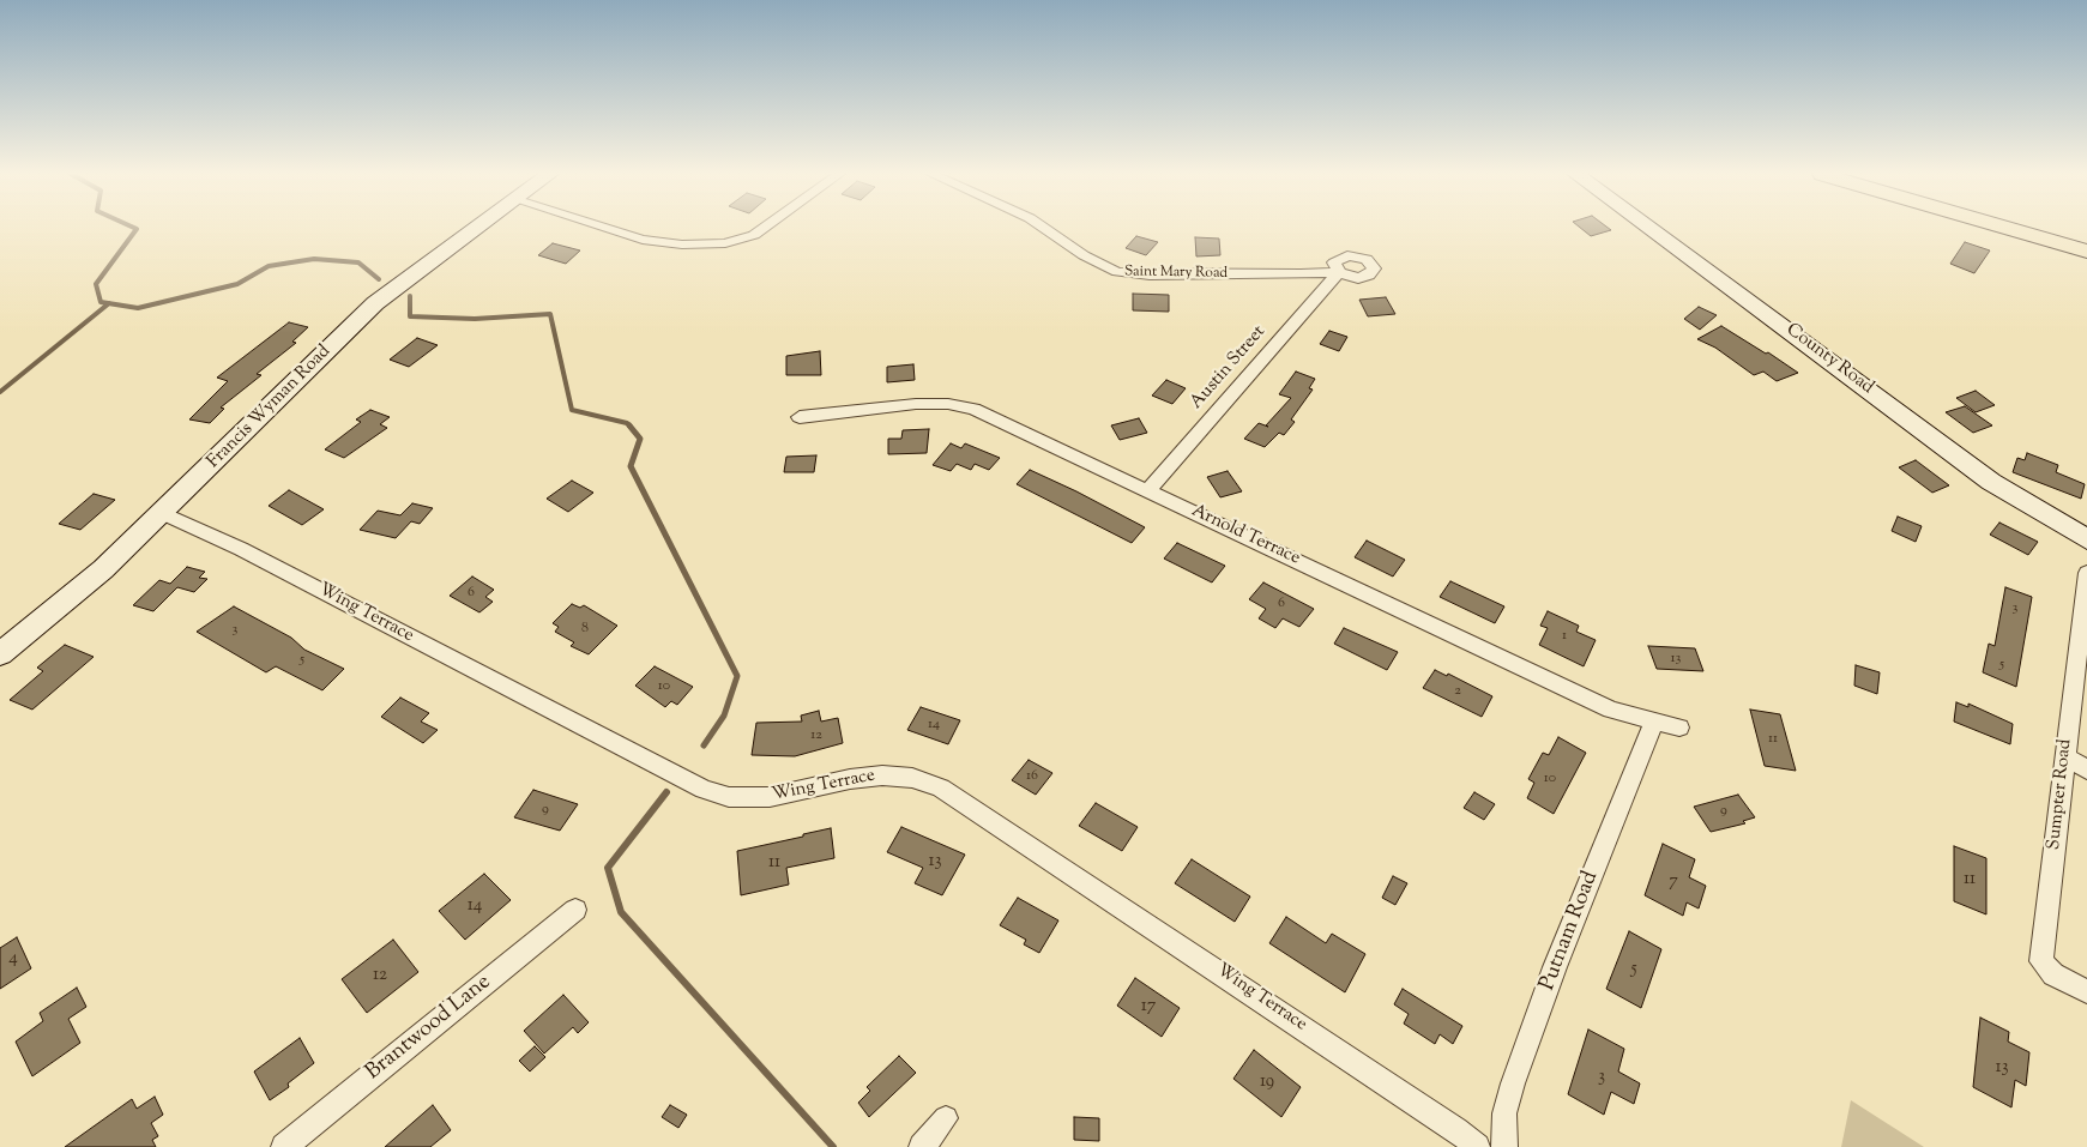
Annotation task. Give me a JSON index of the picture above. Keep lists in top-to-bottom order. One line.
{"streets":{"main road":["County Road","Francis Wyman Road"],"street":["Saint Mary Road","Austin Street","Arnold Terrace","Wing Terrace","Sumpter Road","Putnam Road","Brantwood Lane"]},"crossings":[["Saint Mary Road","Austin Street"],["Austin Street","Arnold Terrace"],["Francis Wyman Road","Wing Terrace"],["Arnold Terrace","Putnam Road"]],"house_numbers":["6","6","3","8","3","1","13","5","5","10","2","14","12","11","16","10","9","9","13","11","11","7","14","4","5","12","17","13","3","19"]}
